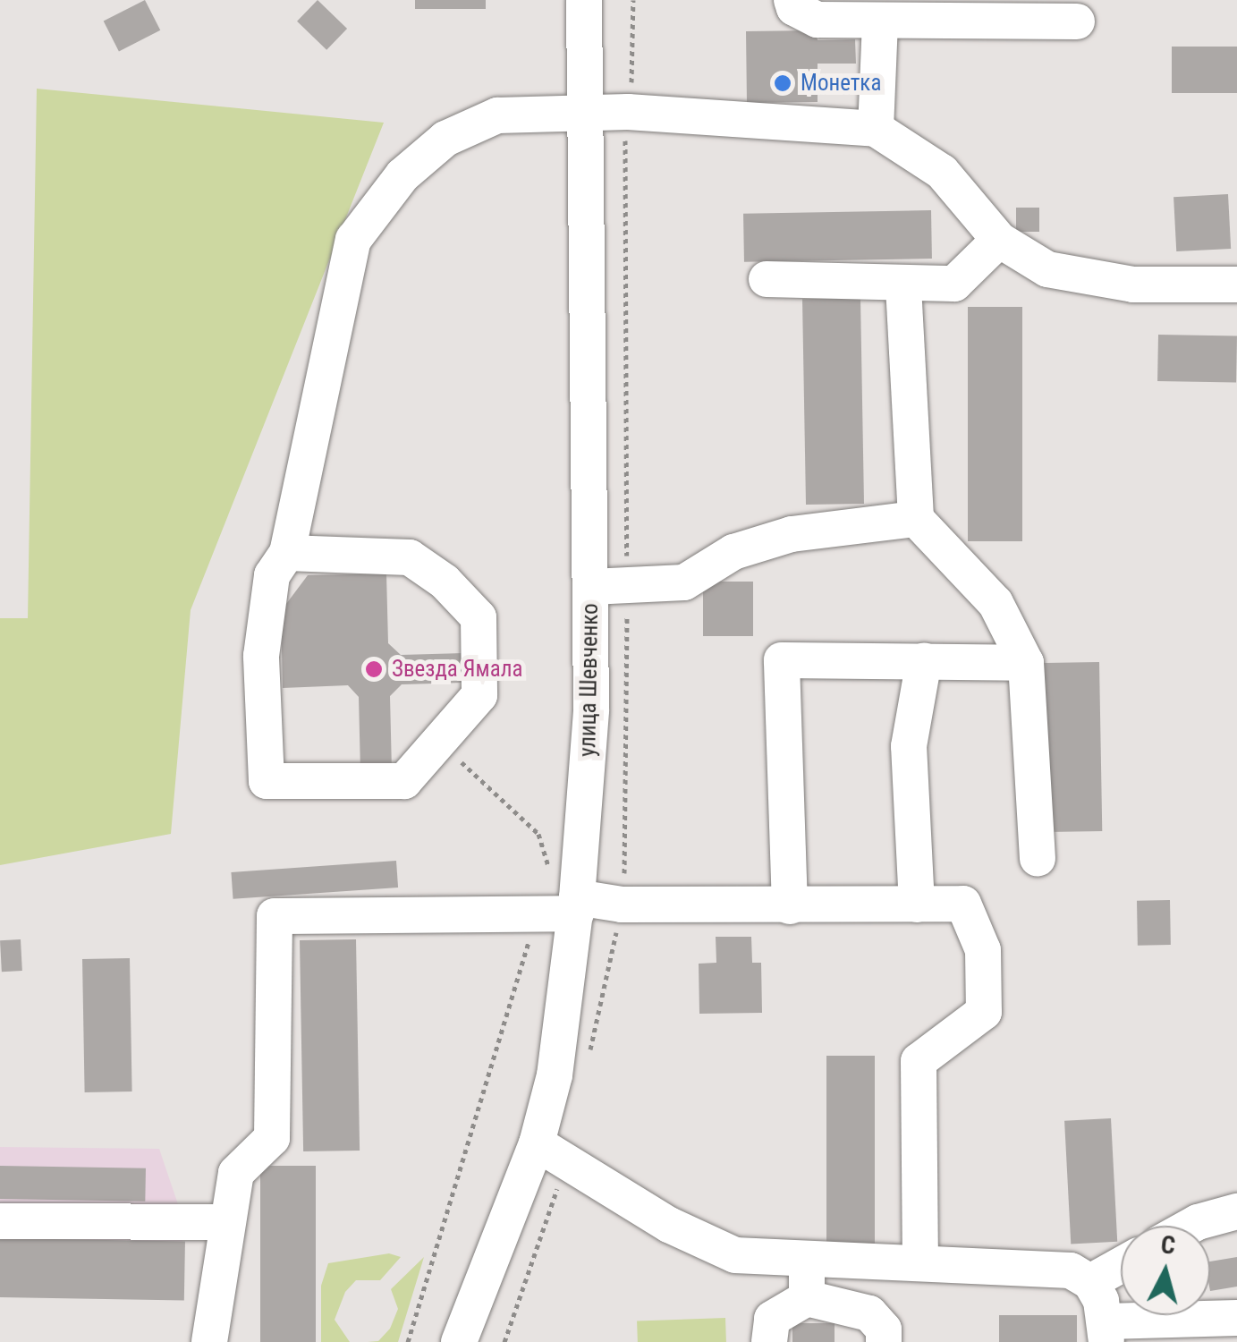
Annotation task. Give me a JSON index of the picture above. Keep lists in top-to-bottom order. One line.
{"streets":{"street":["улица Шевченко"]},"places":["Монетка","Звезда Ямала"],"north":"top"}
